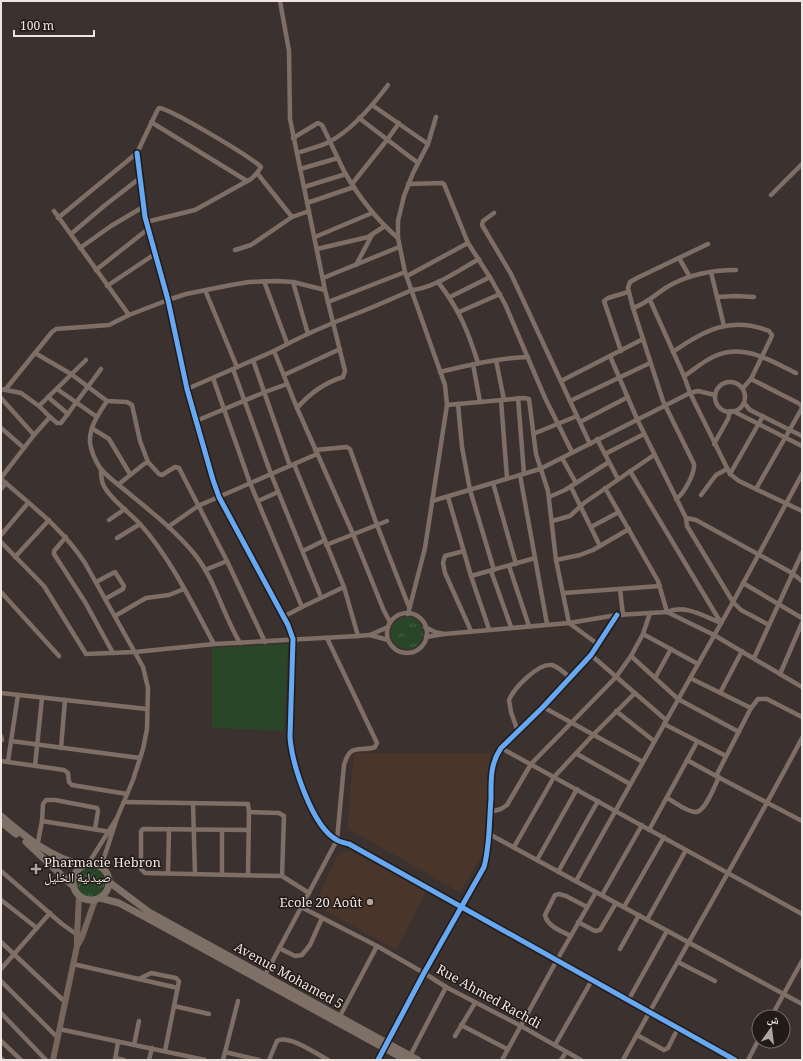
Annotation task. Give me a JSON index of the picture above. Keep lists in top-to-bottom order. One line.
{"streets":{"main road":["Avenue Mohamed 5"],"street":["Rue Ahmed Rachdi"]},"places":{"health":["Pharmacie Hebron صيدلية الخليل"],"other":["Ecole 20 Août"]},"scale_bar":"100 m","north":"top"}
